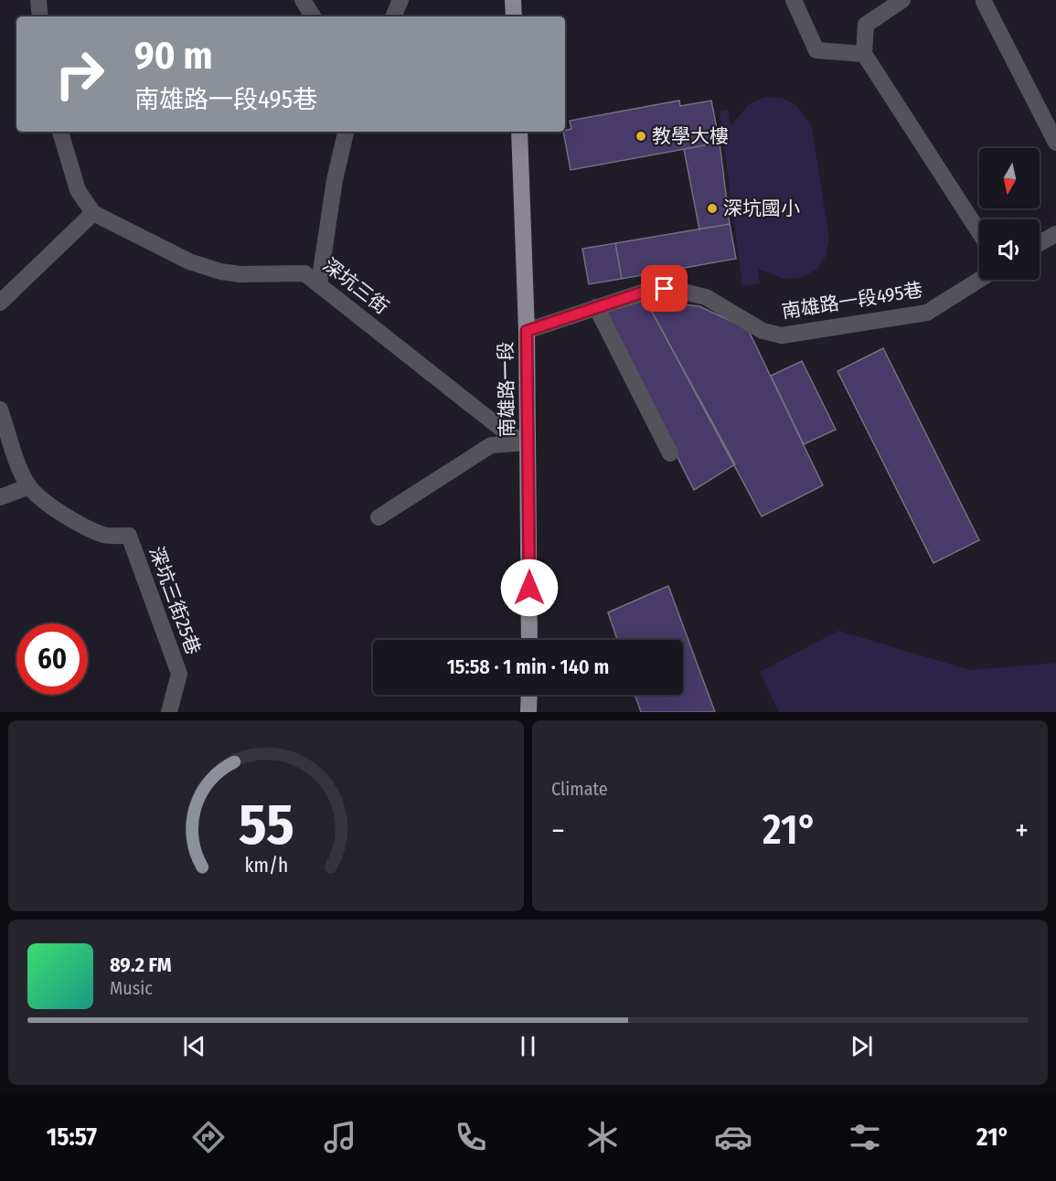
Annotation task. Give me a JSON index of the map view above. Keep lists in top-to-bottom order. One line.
{"streets":{"main road":["南雄路一段"],"street":["深坑三街","南雄路一段495巷","深坑三街25巷"]},"crossings":[["深坑三街","南雄路一段"],["南雄路一段495巷","南雄路一段"]],"places":["教學大樓","深坑國小"],"north":"bottom","page":{"turn":["90 m","南雄路一段495巷"],"limit":"60","trip":"15:58 · 1 min · 140 m","tile":"Climate","heat":["−","21°","+"],"song":["89.2 FM","Music"],"tabs":["15:57","21°"],"gauge":["55","km/h"]}}
